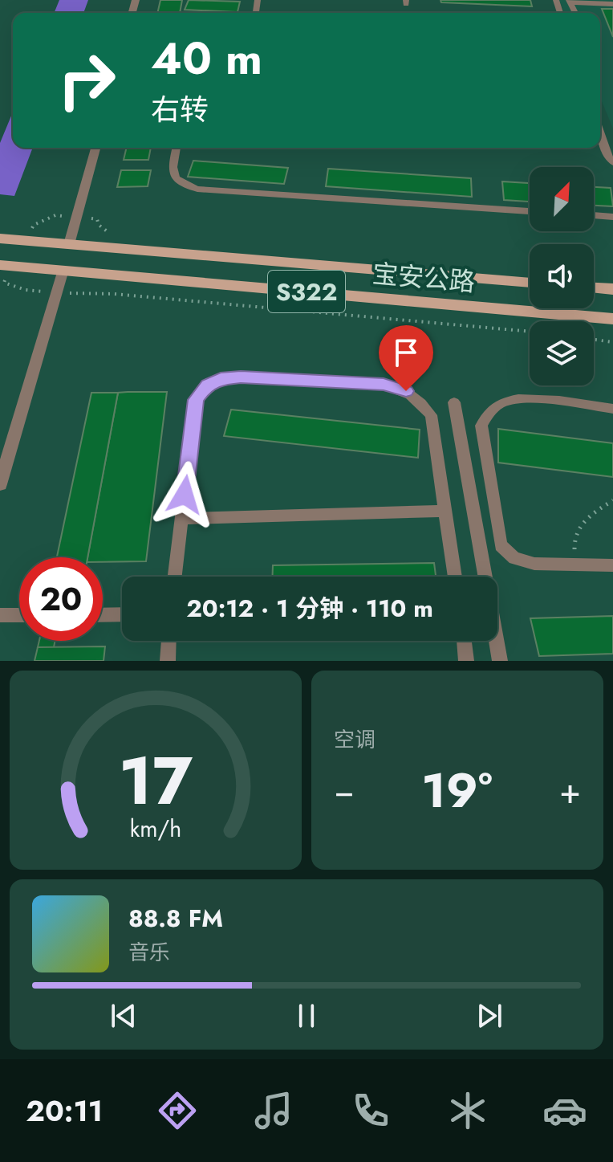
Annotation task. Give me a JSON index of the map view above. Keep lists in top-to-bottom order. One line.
{"streets":{"main road":["宝安公路","S322"]},"north":"top right","page":{"turn":["40 m","右转"],"limit":"20","trip":"20:12 · 1 分钟 · 110 m","tile":"空调","heat":["−","19°","+"],"song":["88.8 FM","音乐"],"tabs":"20:11","gauge":["17","km/h"]}}
